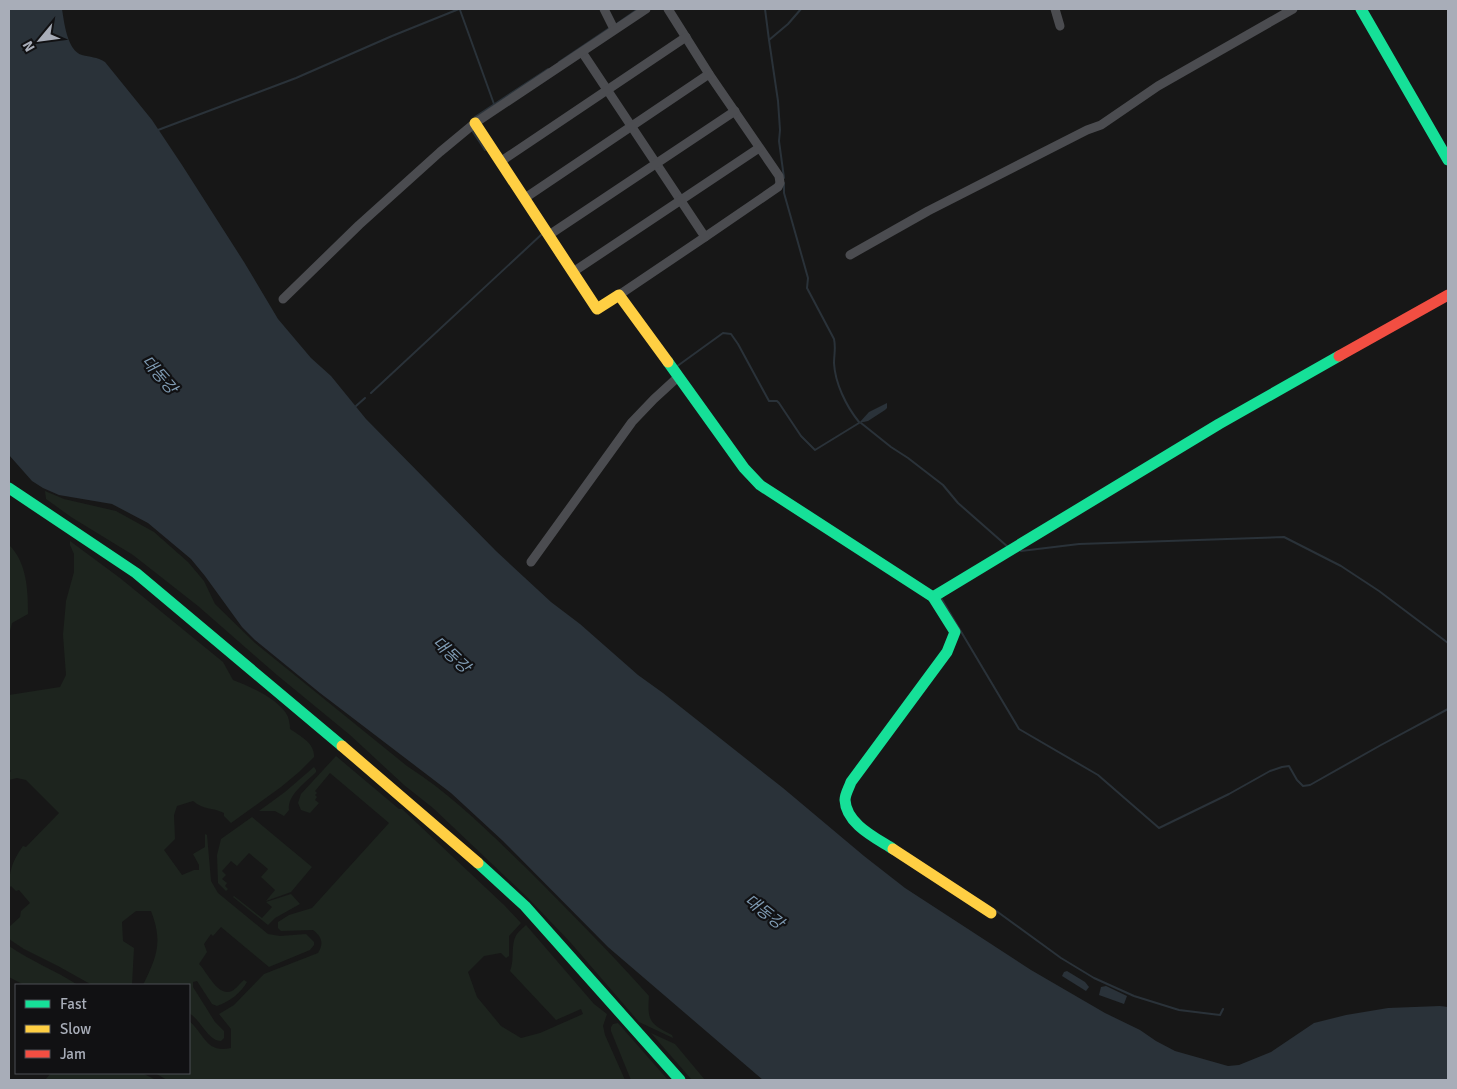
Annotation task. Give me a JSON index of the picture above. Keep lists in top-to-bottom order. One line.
{"water":["대동강"],"legend":["Fast","Slow","Jam"],"north":"bottom left"}
